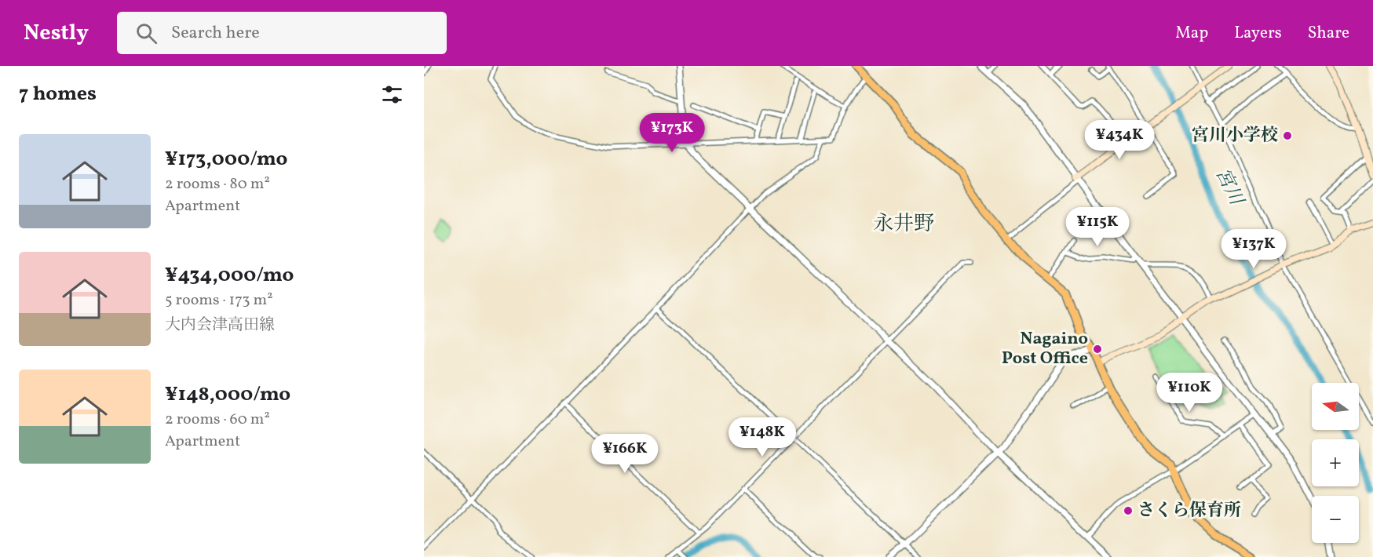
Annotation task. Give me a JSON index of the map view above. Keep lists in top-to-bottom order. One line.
{"districts":["永井野"],"water":["宮川"],"places":["宮川小学校","Nagaino Post Office","さくら保育所"],"north":"left","page":{"header":"Nestly","search":"Search here","nav":["Map","Layers","Share"],"heading":"7 homes","price":["¥173K","¥434K","¥115K","¥137K","¥110K","¥148K","¥166K"],"list":[{"name":"¥173,000/mo","note":"2 rooms · 80 m² · Apartment"},{"name":"¥434,000/mo","note":"5 rooms · 173 m² · 大内会津高田線"},{"name":"¥148,000/mo","note":"2 rooms · 60 m² · Apartment"}],"map_buttons":["+","−"]}}
